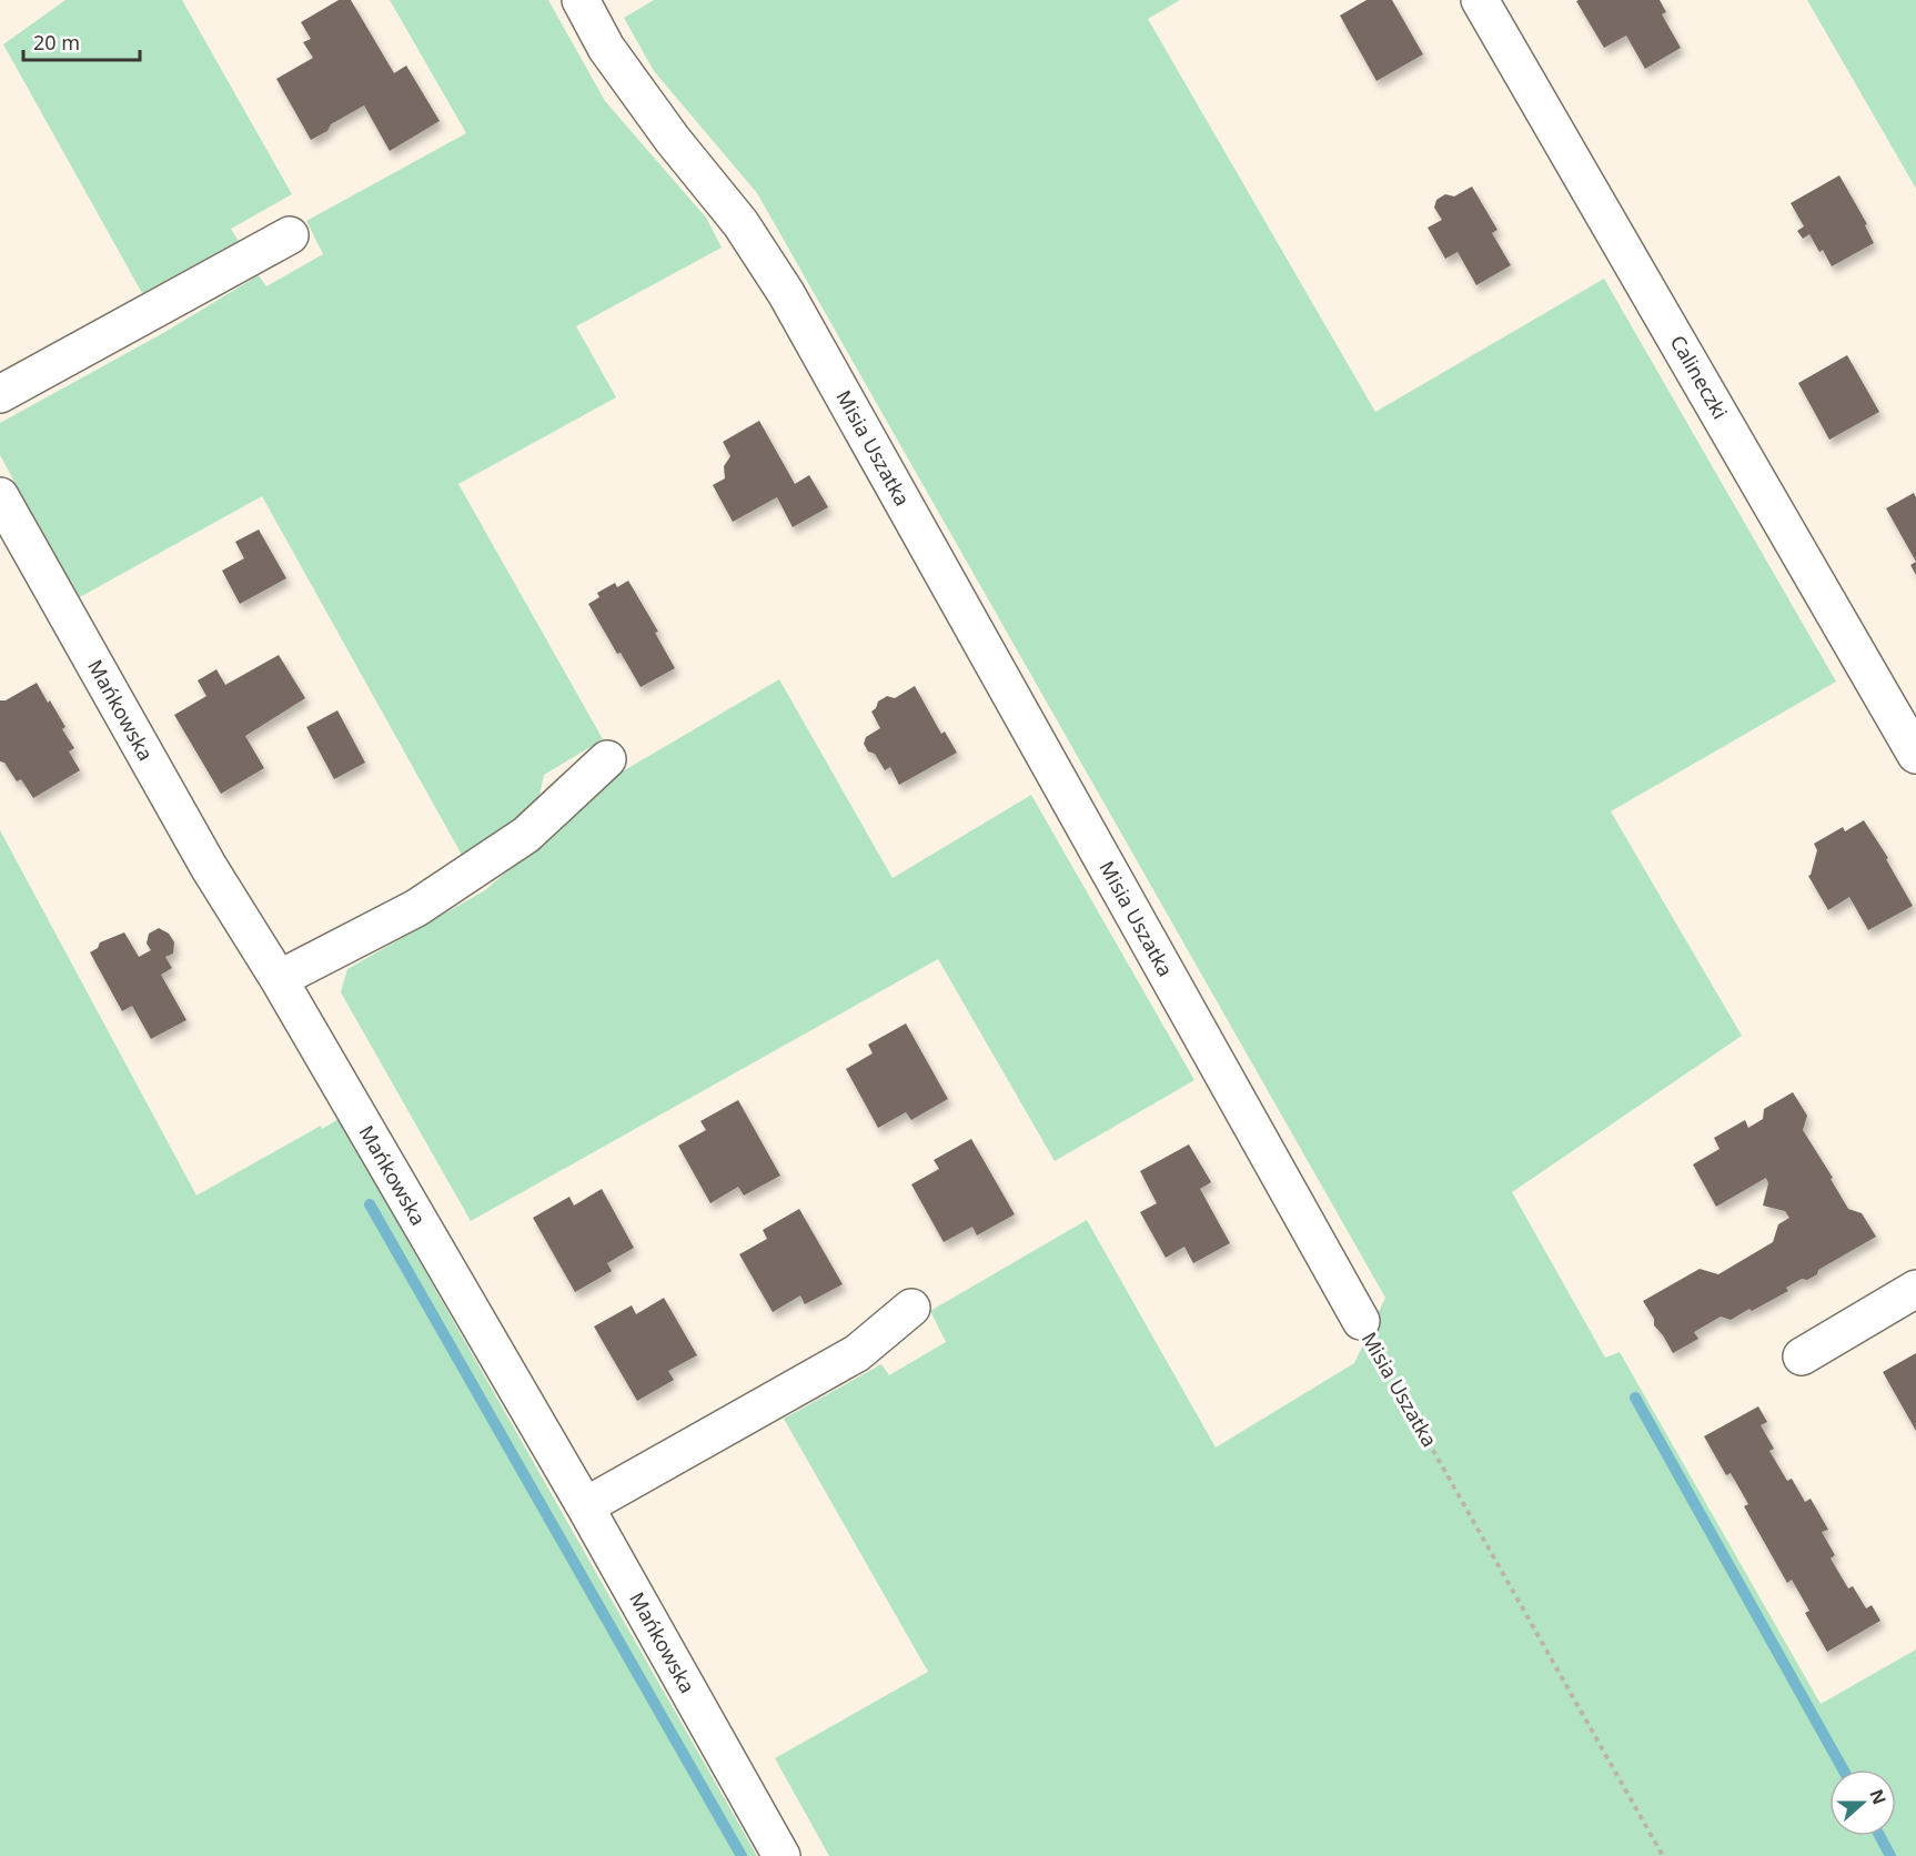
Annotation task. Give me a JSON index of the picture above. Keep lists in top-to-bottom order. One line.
{"streets":{"street":["Calineczki","Misia Uszatka","Mańkowska"]},"scale_bar":"20 m","north":"right"}
